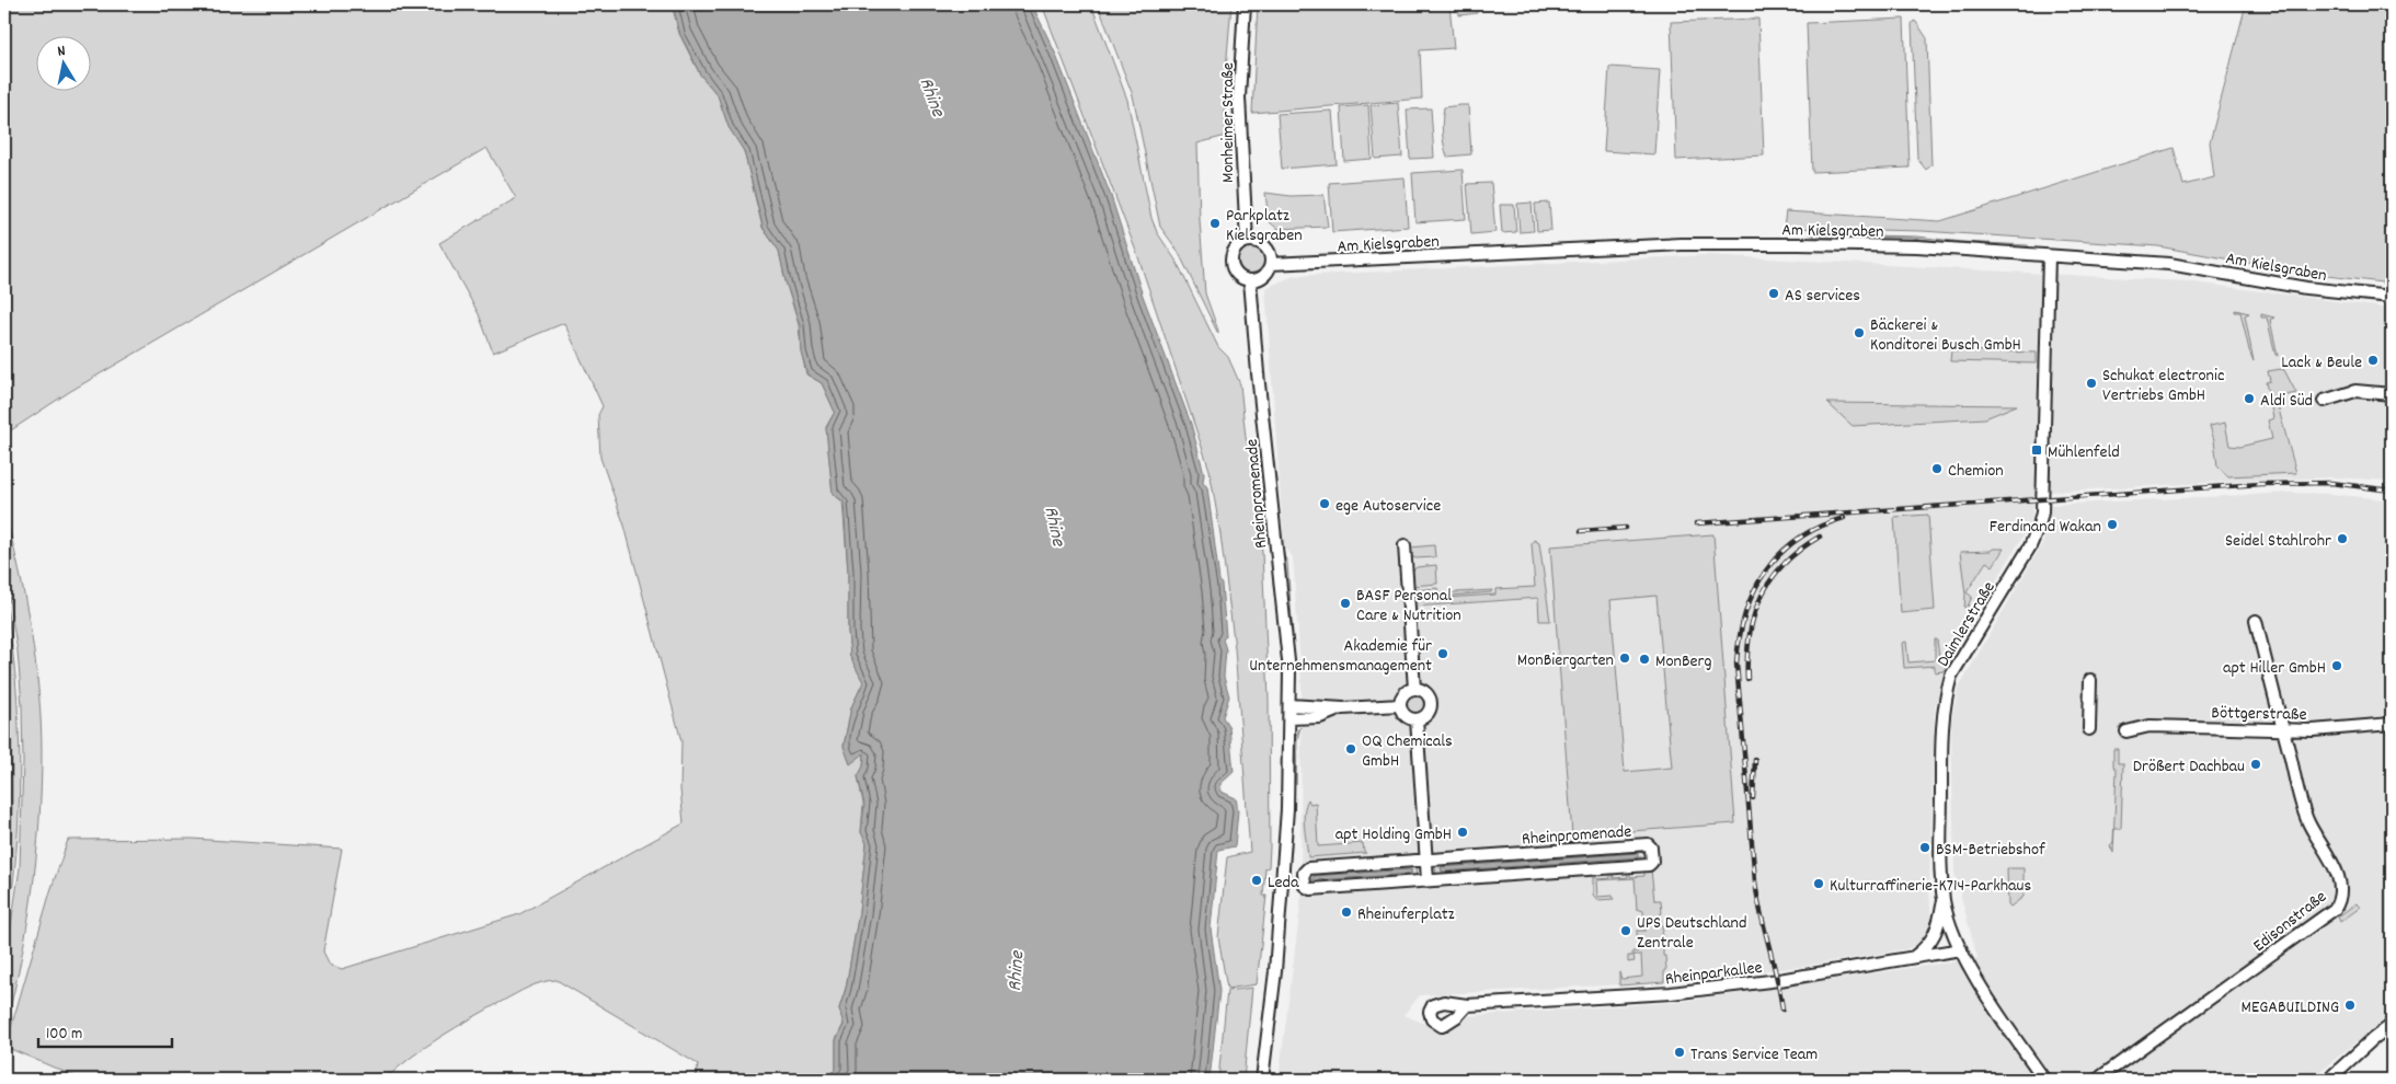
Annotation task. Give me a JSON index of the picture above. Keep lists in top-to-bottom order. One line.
{"streets":{"street":["Monheimer Straße","Am Kielsgraben","Rheinpromenade","Daimlerstraße","Böttgerstraße","Edisonstraße","Rheinparkallee"]},"crossings":[["Monheimer Straße","Am Kielsgraben"],["Monheimer Straße","Rheinpromenade"],["Am Kielsgraben","Rheinpromenade"],["Am Kielsgraben","Daimlerstraße"],["Daimlerstraße","Rheinparkallee"],["Böttgerstraße","Edisonstraße"]],"water":["Rhine"],"places":{"other":["Parkplatz Kielsgraben","AS services","Bäckerei & Konditorei Busch GmbH","Lack & Beule","Schukat electronic Vertriebs GmbH","Aldi Süd","Chemion","ege Autoservice","Ferdinand Wakan","Seidel Stahlrohr","BASF Personal Care & Nutrition","Akademie für Unternehmensmanagement","MonBiergarten","MonBerg","apt Hiller GmbH","OQ Chemicals GmbH","Drößert Dachbau","apt Holding GmbH","BSM-Betriebshof","Leda","Kulturraffinerie-K714-Parkhaus","Rheinuferplatz","UPS Deutschland Zentrale","MEGABUILDING","Trans Service Team"],"transit":["Mühlenfeld"]},"scale_bar":"100 m","north":"top"}
